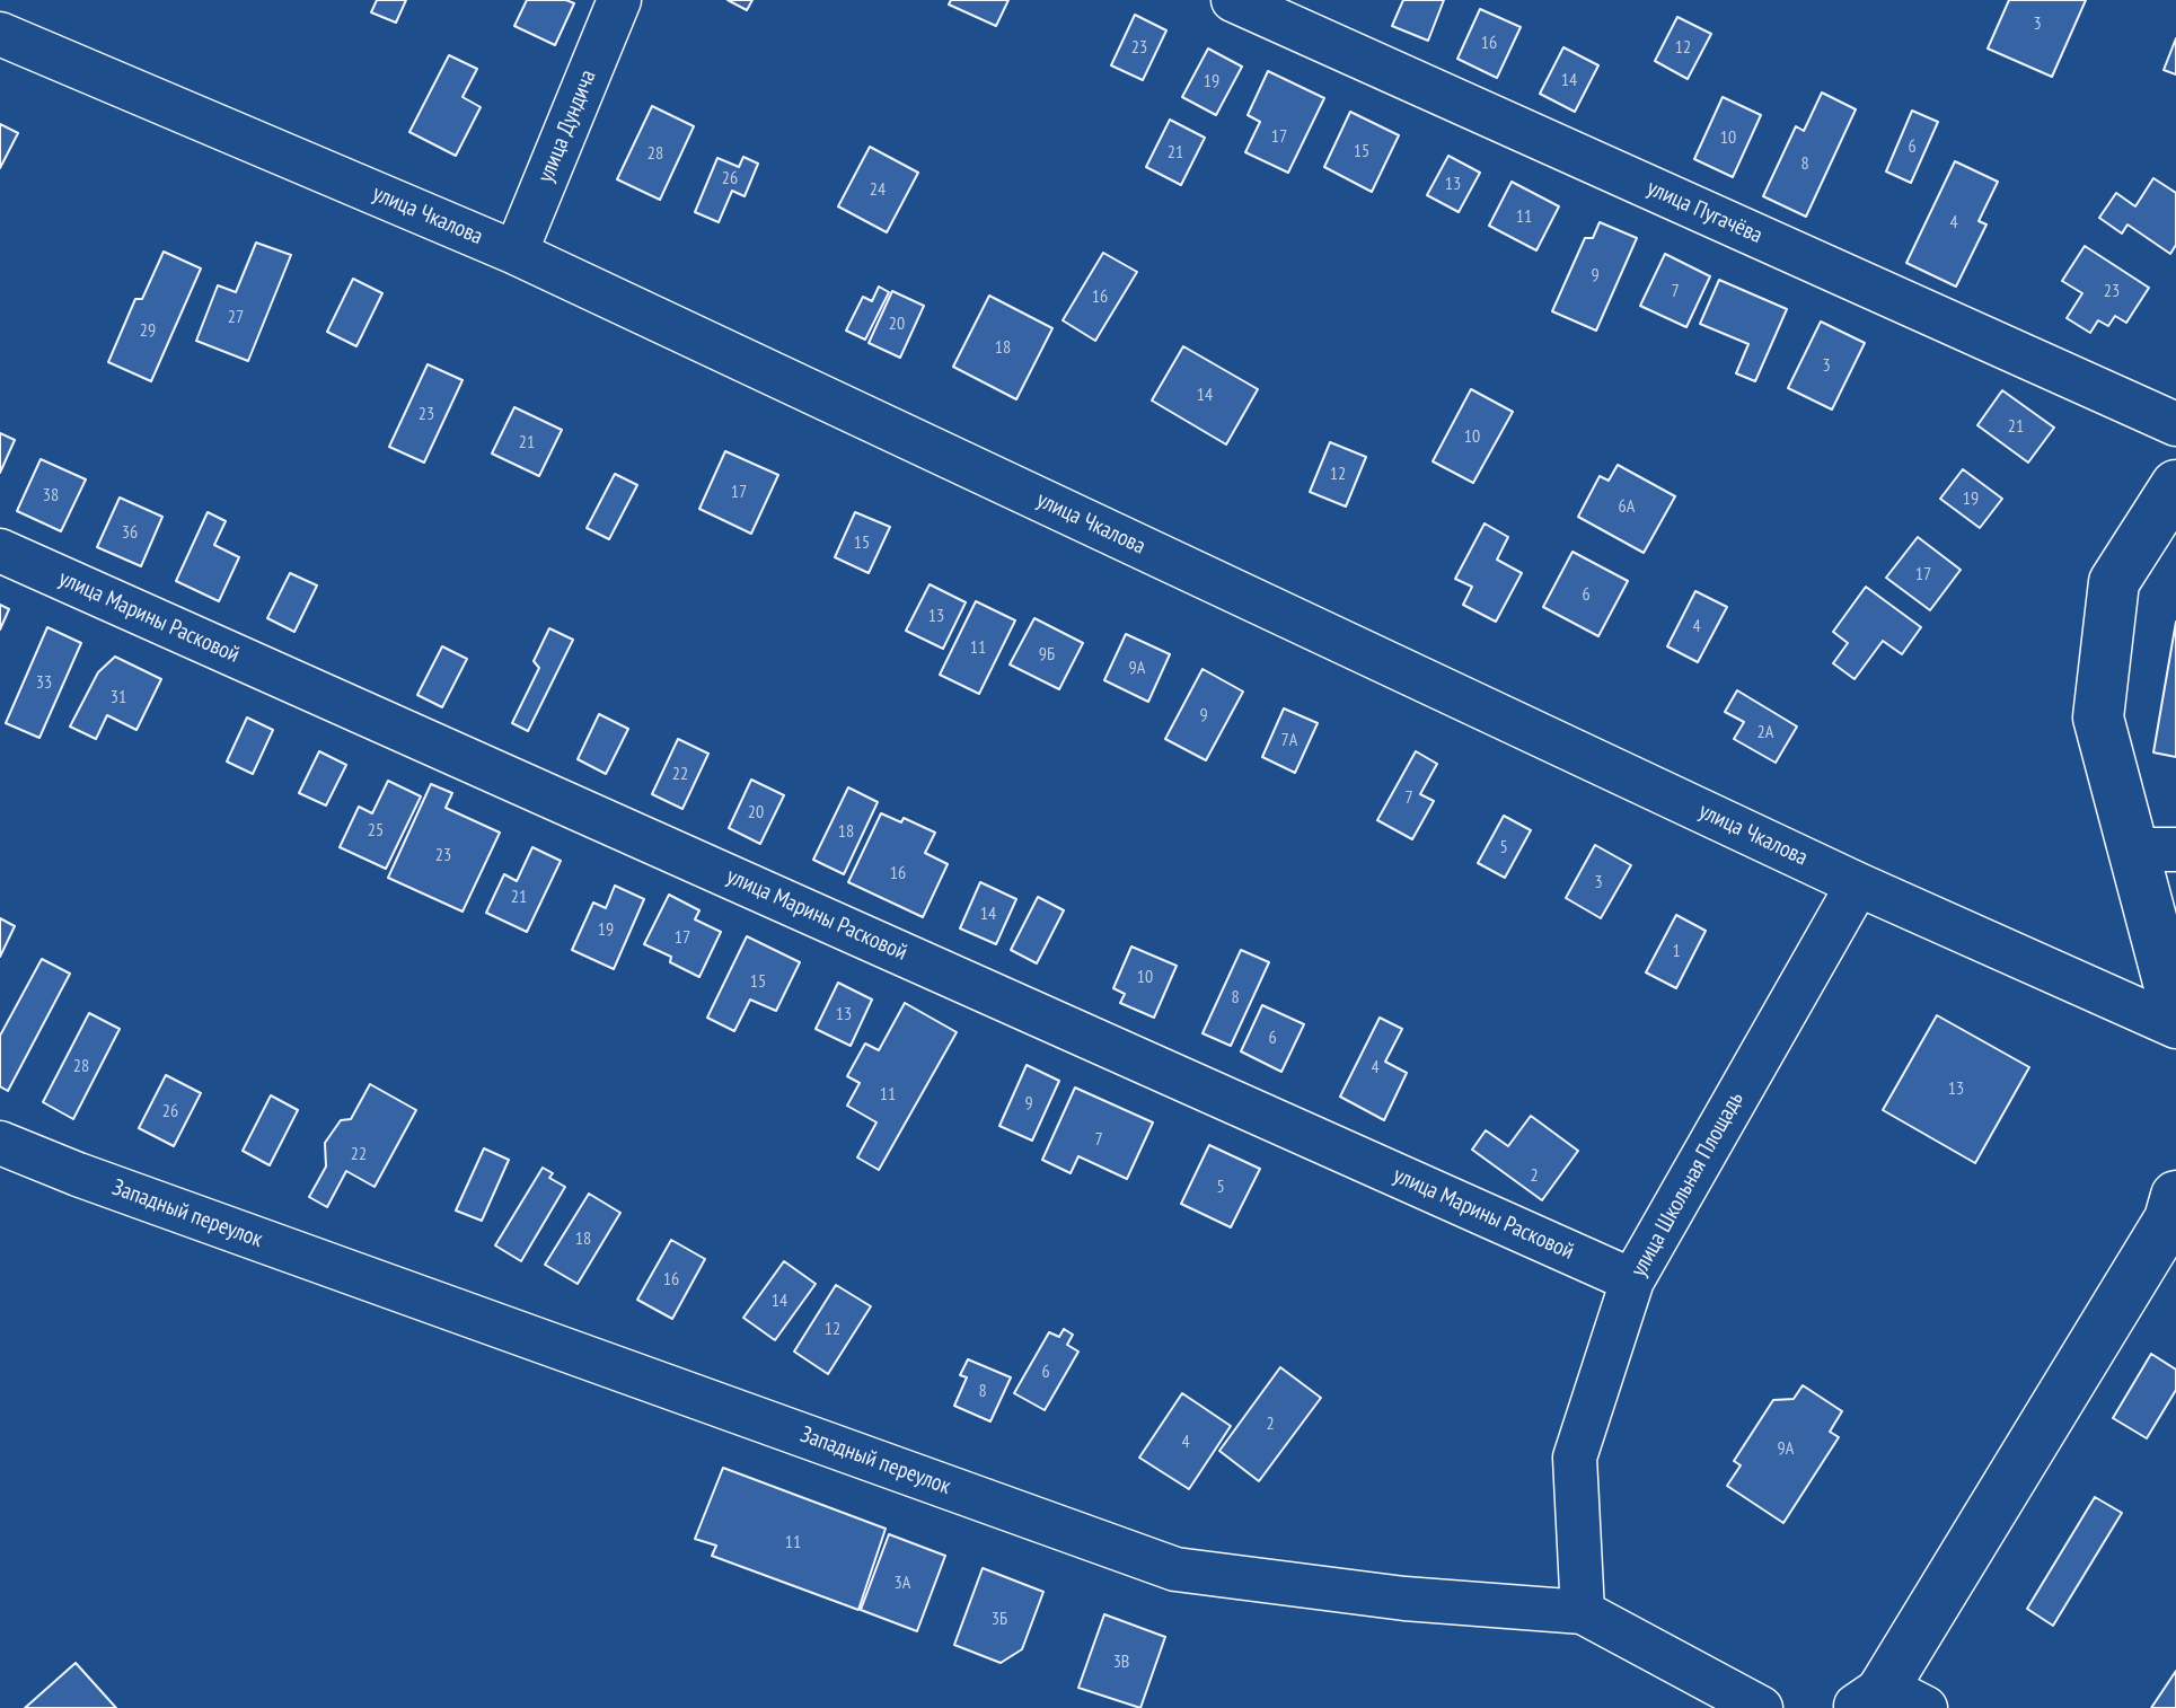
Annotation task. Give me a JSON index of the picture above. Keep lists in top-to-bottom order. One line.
{"streets":{"street":["улица Дундича","улица Пугачёва","улица Чкалова","улица Марины Расковой","улица Школьная Площадь","Западный переулок"]},"crossings":[["улица Дундича","улица Чкалова"],["улица Чкалова","улица Школьная Площадь"],["улица Марины Расковой","улица Школьная Площадь"],["улица Школьная Площадь","Западный переулок"]],"house_numbers":["3","16","23","12","14","19","17","10","6","15","21","28","8","26","13","24","11","4","9","7","23","16","27","20","29","18","3","14","23","21","10","21","12","17","38","19","6А","36","15","17","6","13","4","11","9Б","9А","33","31","9","2А","7А","22","7","20","25","18","5","23","16","3","21","14","19","17","1","10","15","8","13","6","28","4","13","11","9","26","7","22","2","5","18","16","14","12","6","8","2","4","9А","11","3А","3Б","3В"]}
